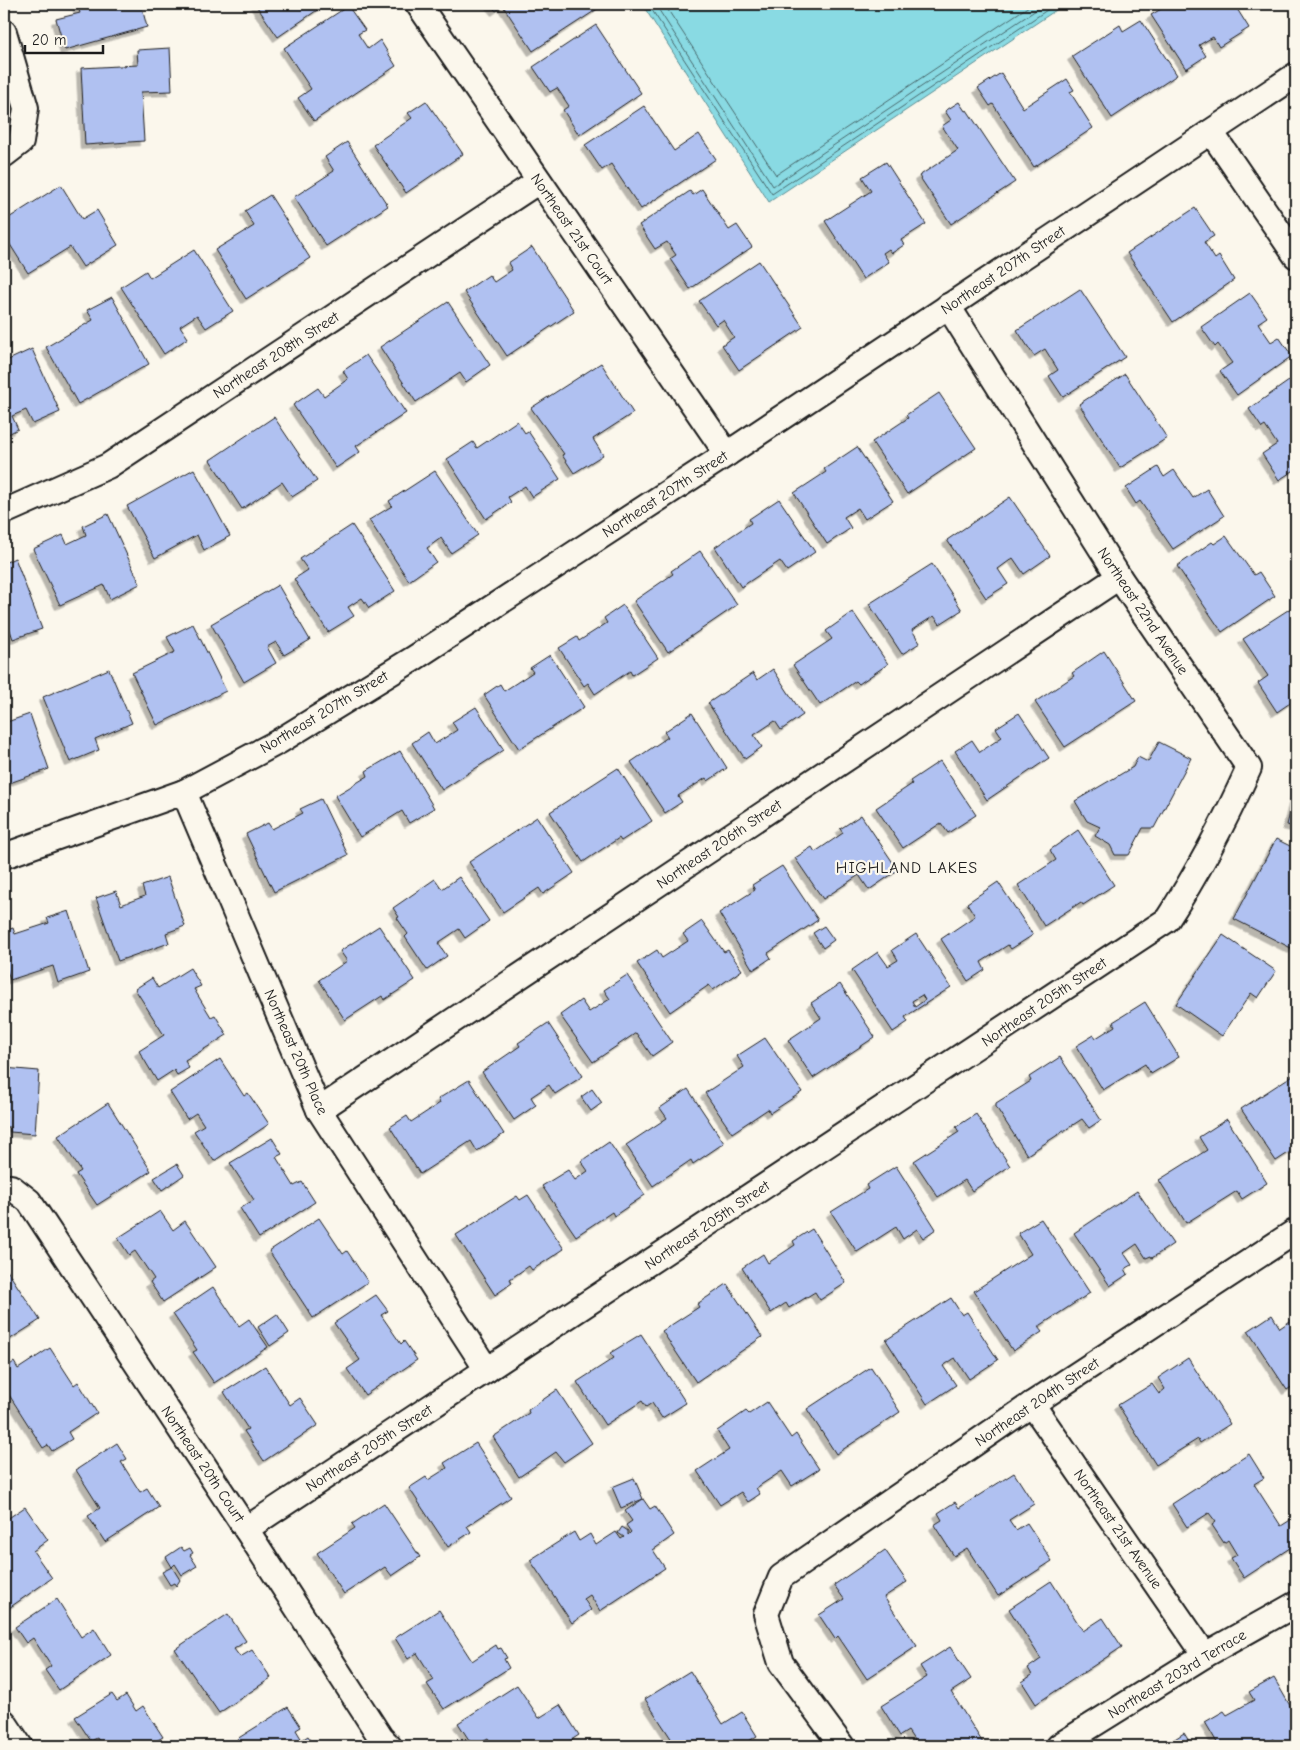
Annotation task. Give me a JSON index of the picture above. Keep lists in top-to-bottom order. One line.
{"streets":{"street":["Northeast 21st Court","Northeast 207th Street","Northeast 208th Street","Northeast 22nd Avenue","Northeast 206th Street","Northeast 205th Street","Northeast 20th Place","Northeast 204th Street","Northeast 20th Court","Northeast 21st Avenue","Northeast 203rd Terrace"]},"crossings":[["Northeast 21st Court","Northeast 207th Street"],["Northeast 21st Court","Northeast 208th Street"],["Northeast 207th Street","Northeast 22nd Avenue"],["Northeast 207th Street","Northeast 20th Place"],["Northeast 22nd Avenue","Northeast 206th Street"],["Northeast 22nd Avenue","Northeast 205th Street"],["Northeast 206th Street","Northeast 20th Place"],["Northeast 205th Street","Northeast 20th Place"],["Northeast 205th Street","Northeast 20th Court"],["Northeast 204th Street","Northeast 21st Avenue"],["Northeast 21st Avenue","Northeast 203rd Terrace"]],"districts":["HIGHLAND LAKES"],"scale_bar":"20 m"}
